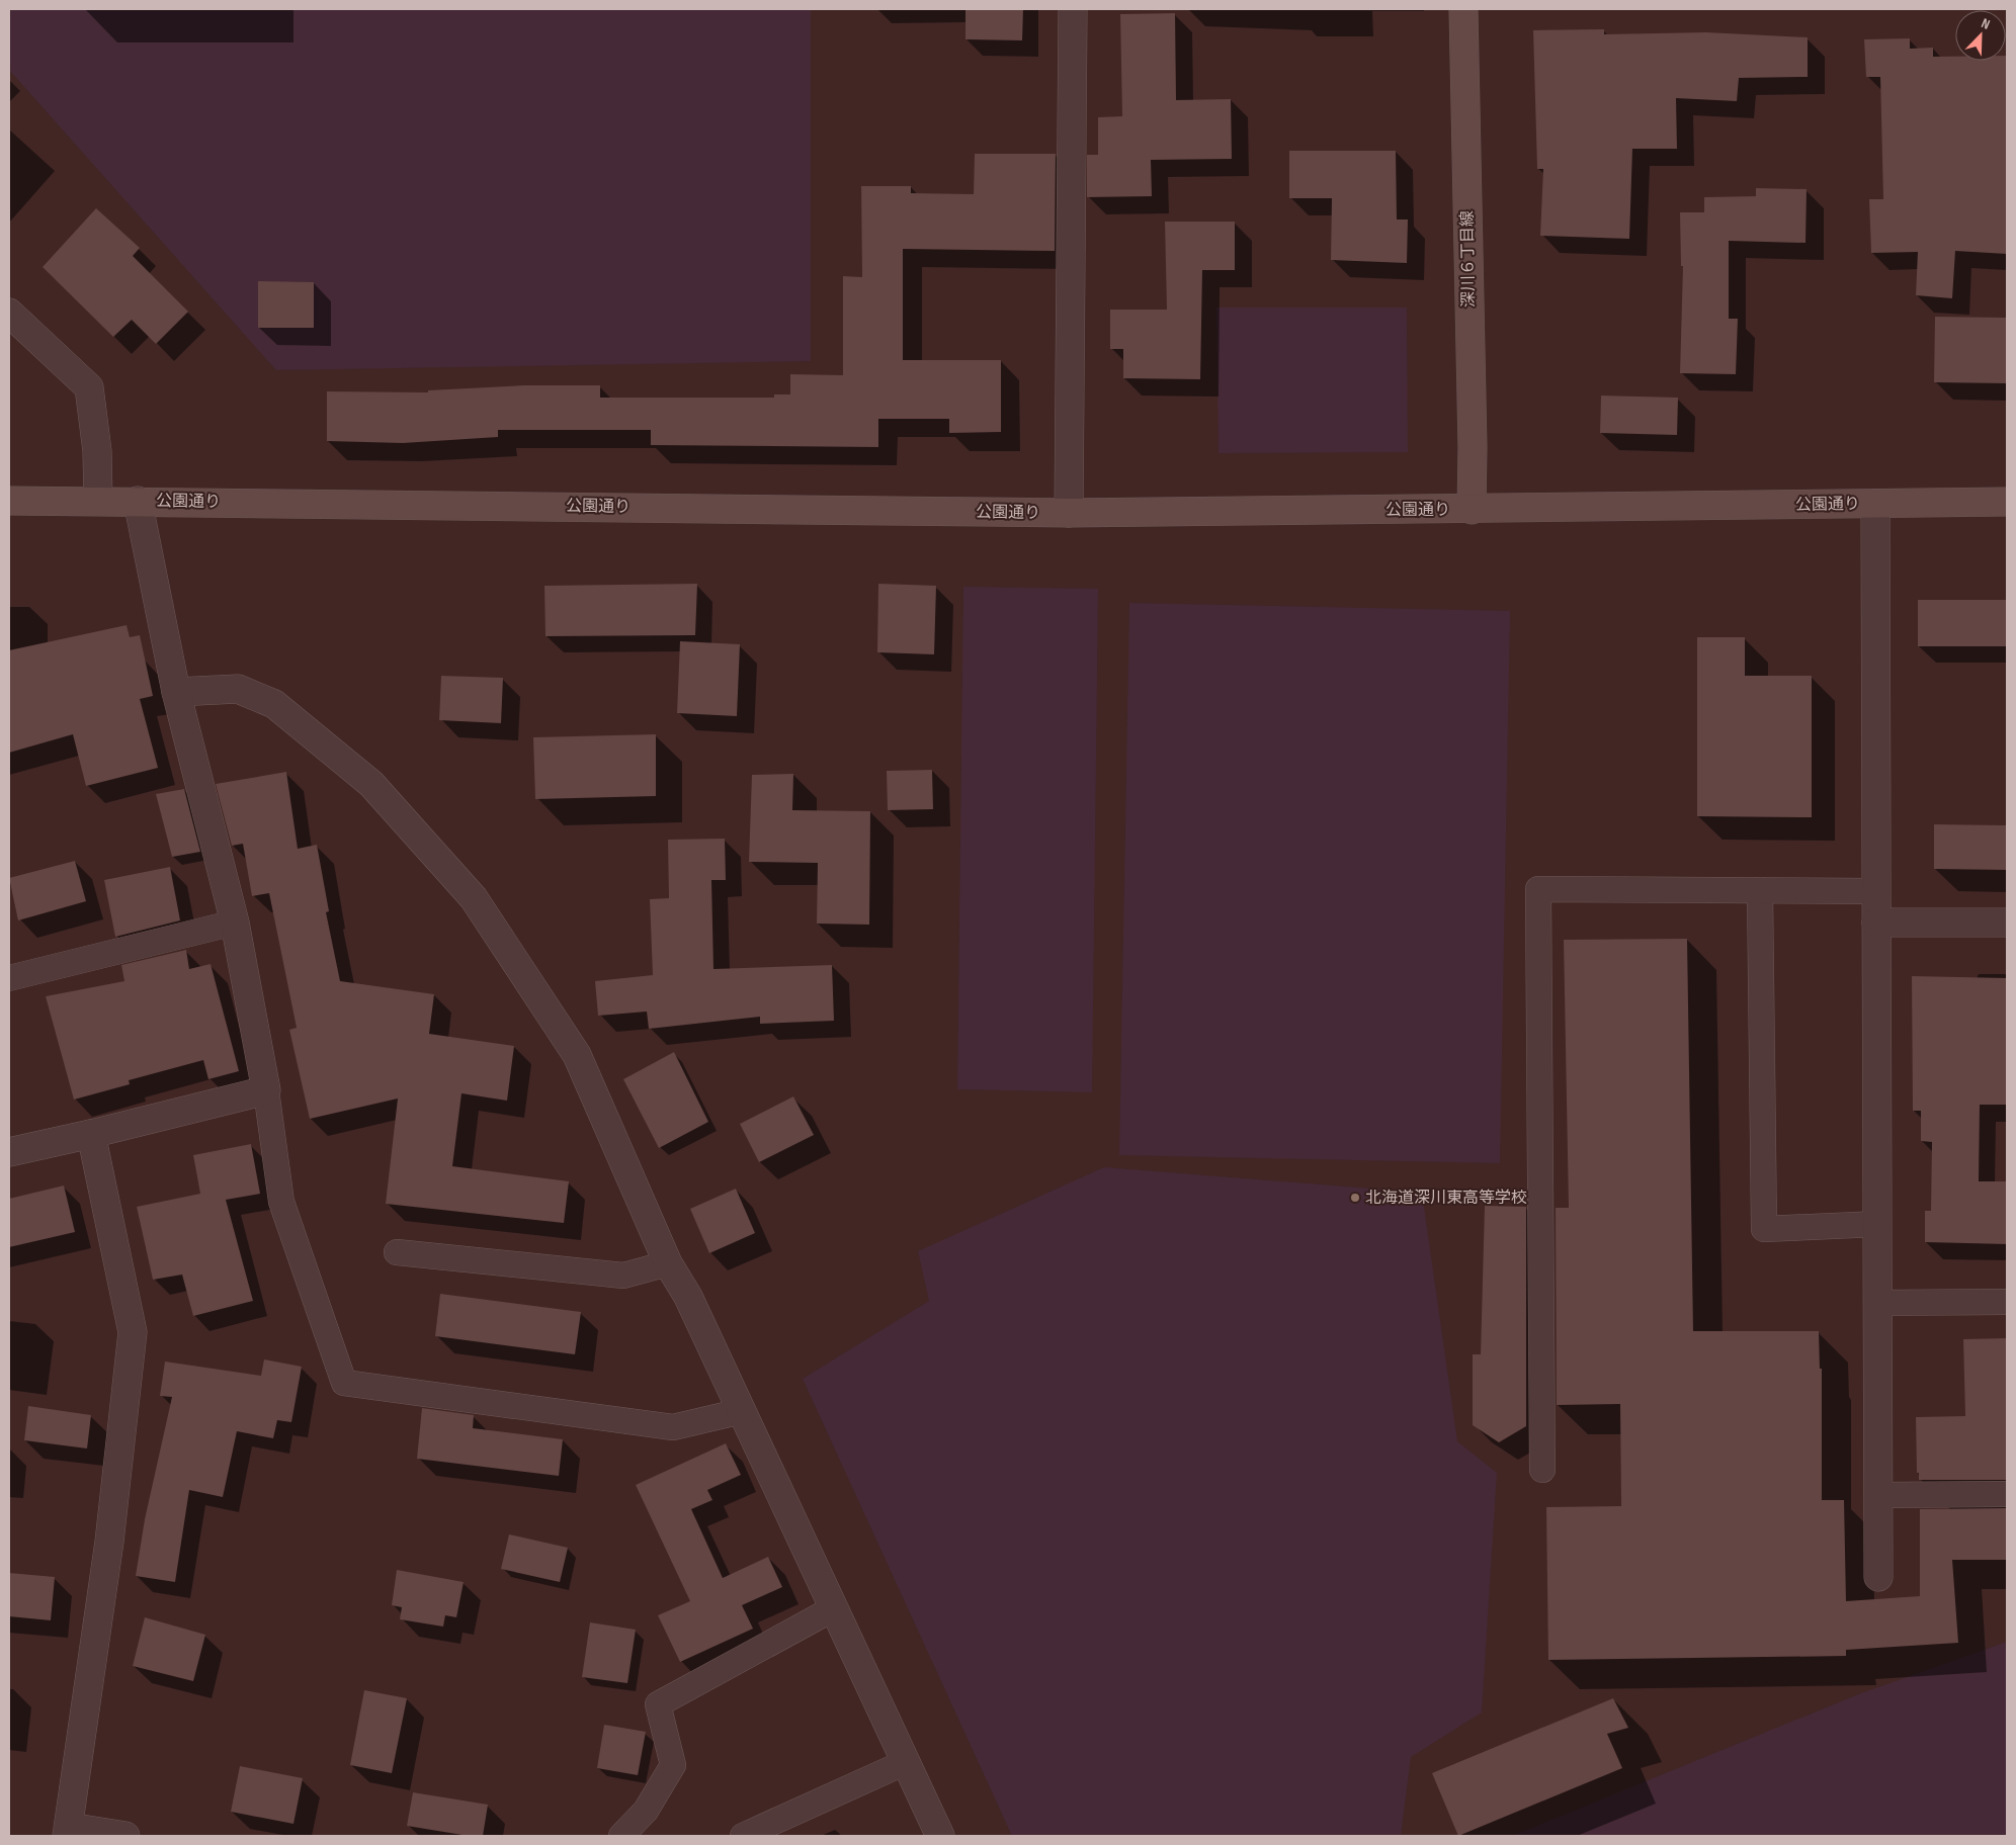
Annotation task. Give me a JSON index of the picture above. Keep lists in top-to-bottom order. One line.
{"streets":{"street":["深川６丁目線","公園通り"]},"crossings":[["深川６丁目線","公園通り"]],"places":["北海道深川東高等学校"],"north":"top right"}
